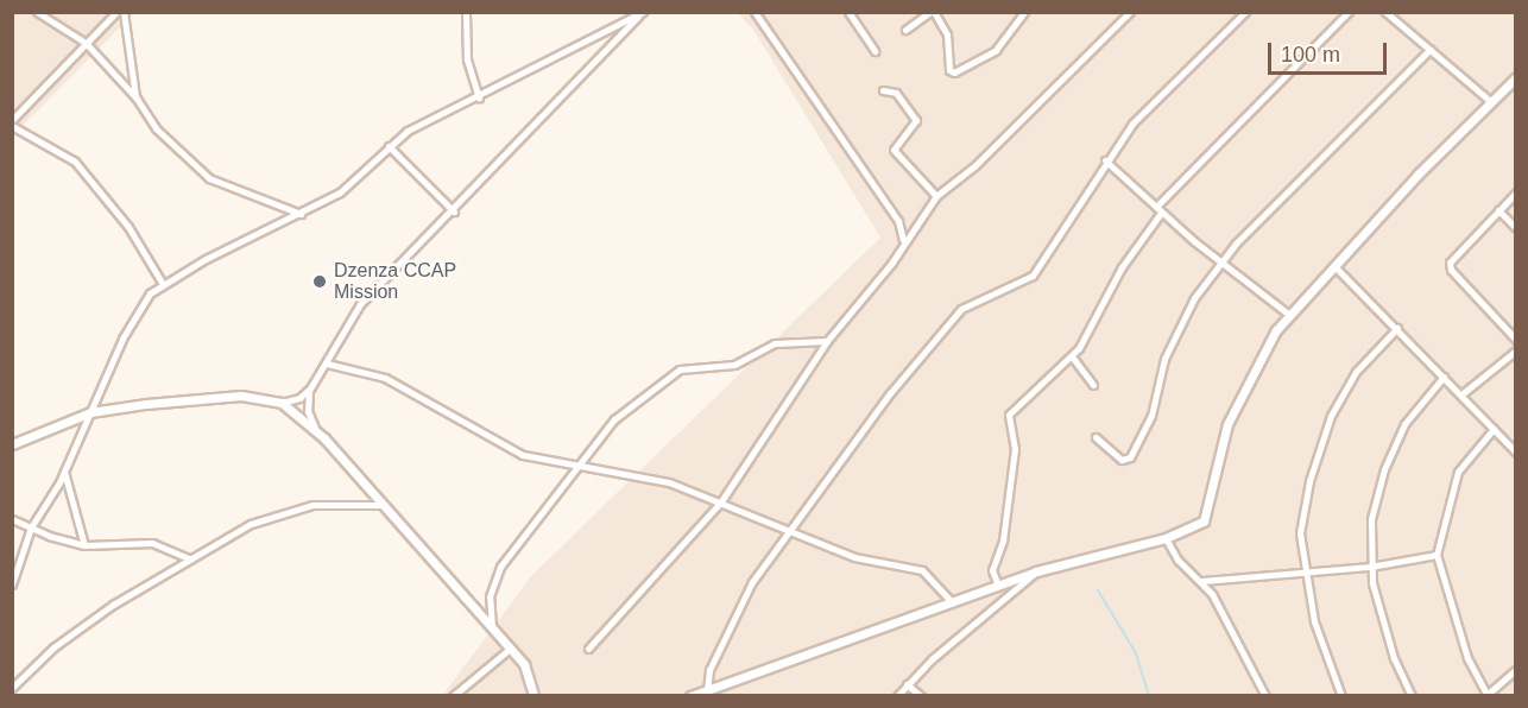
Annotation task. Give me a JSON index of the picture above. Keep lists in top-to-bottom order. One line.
{"places":["Dzenza CCAP Mission"],"scale_bar":"100 m"}
